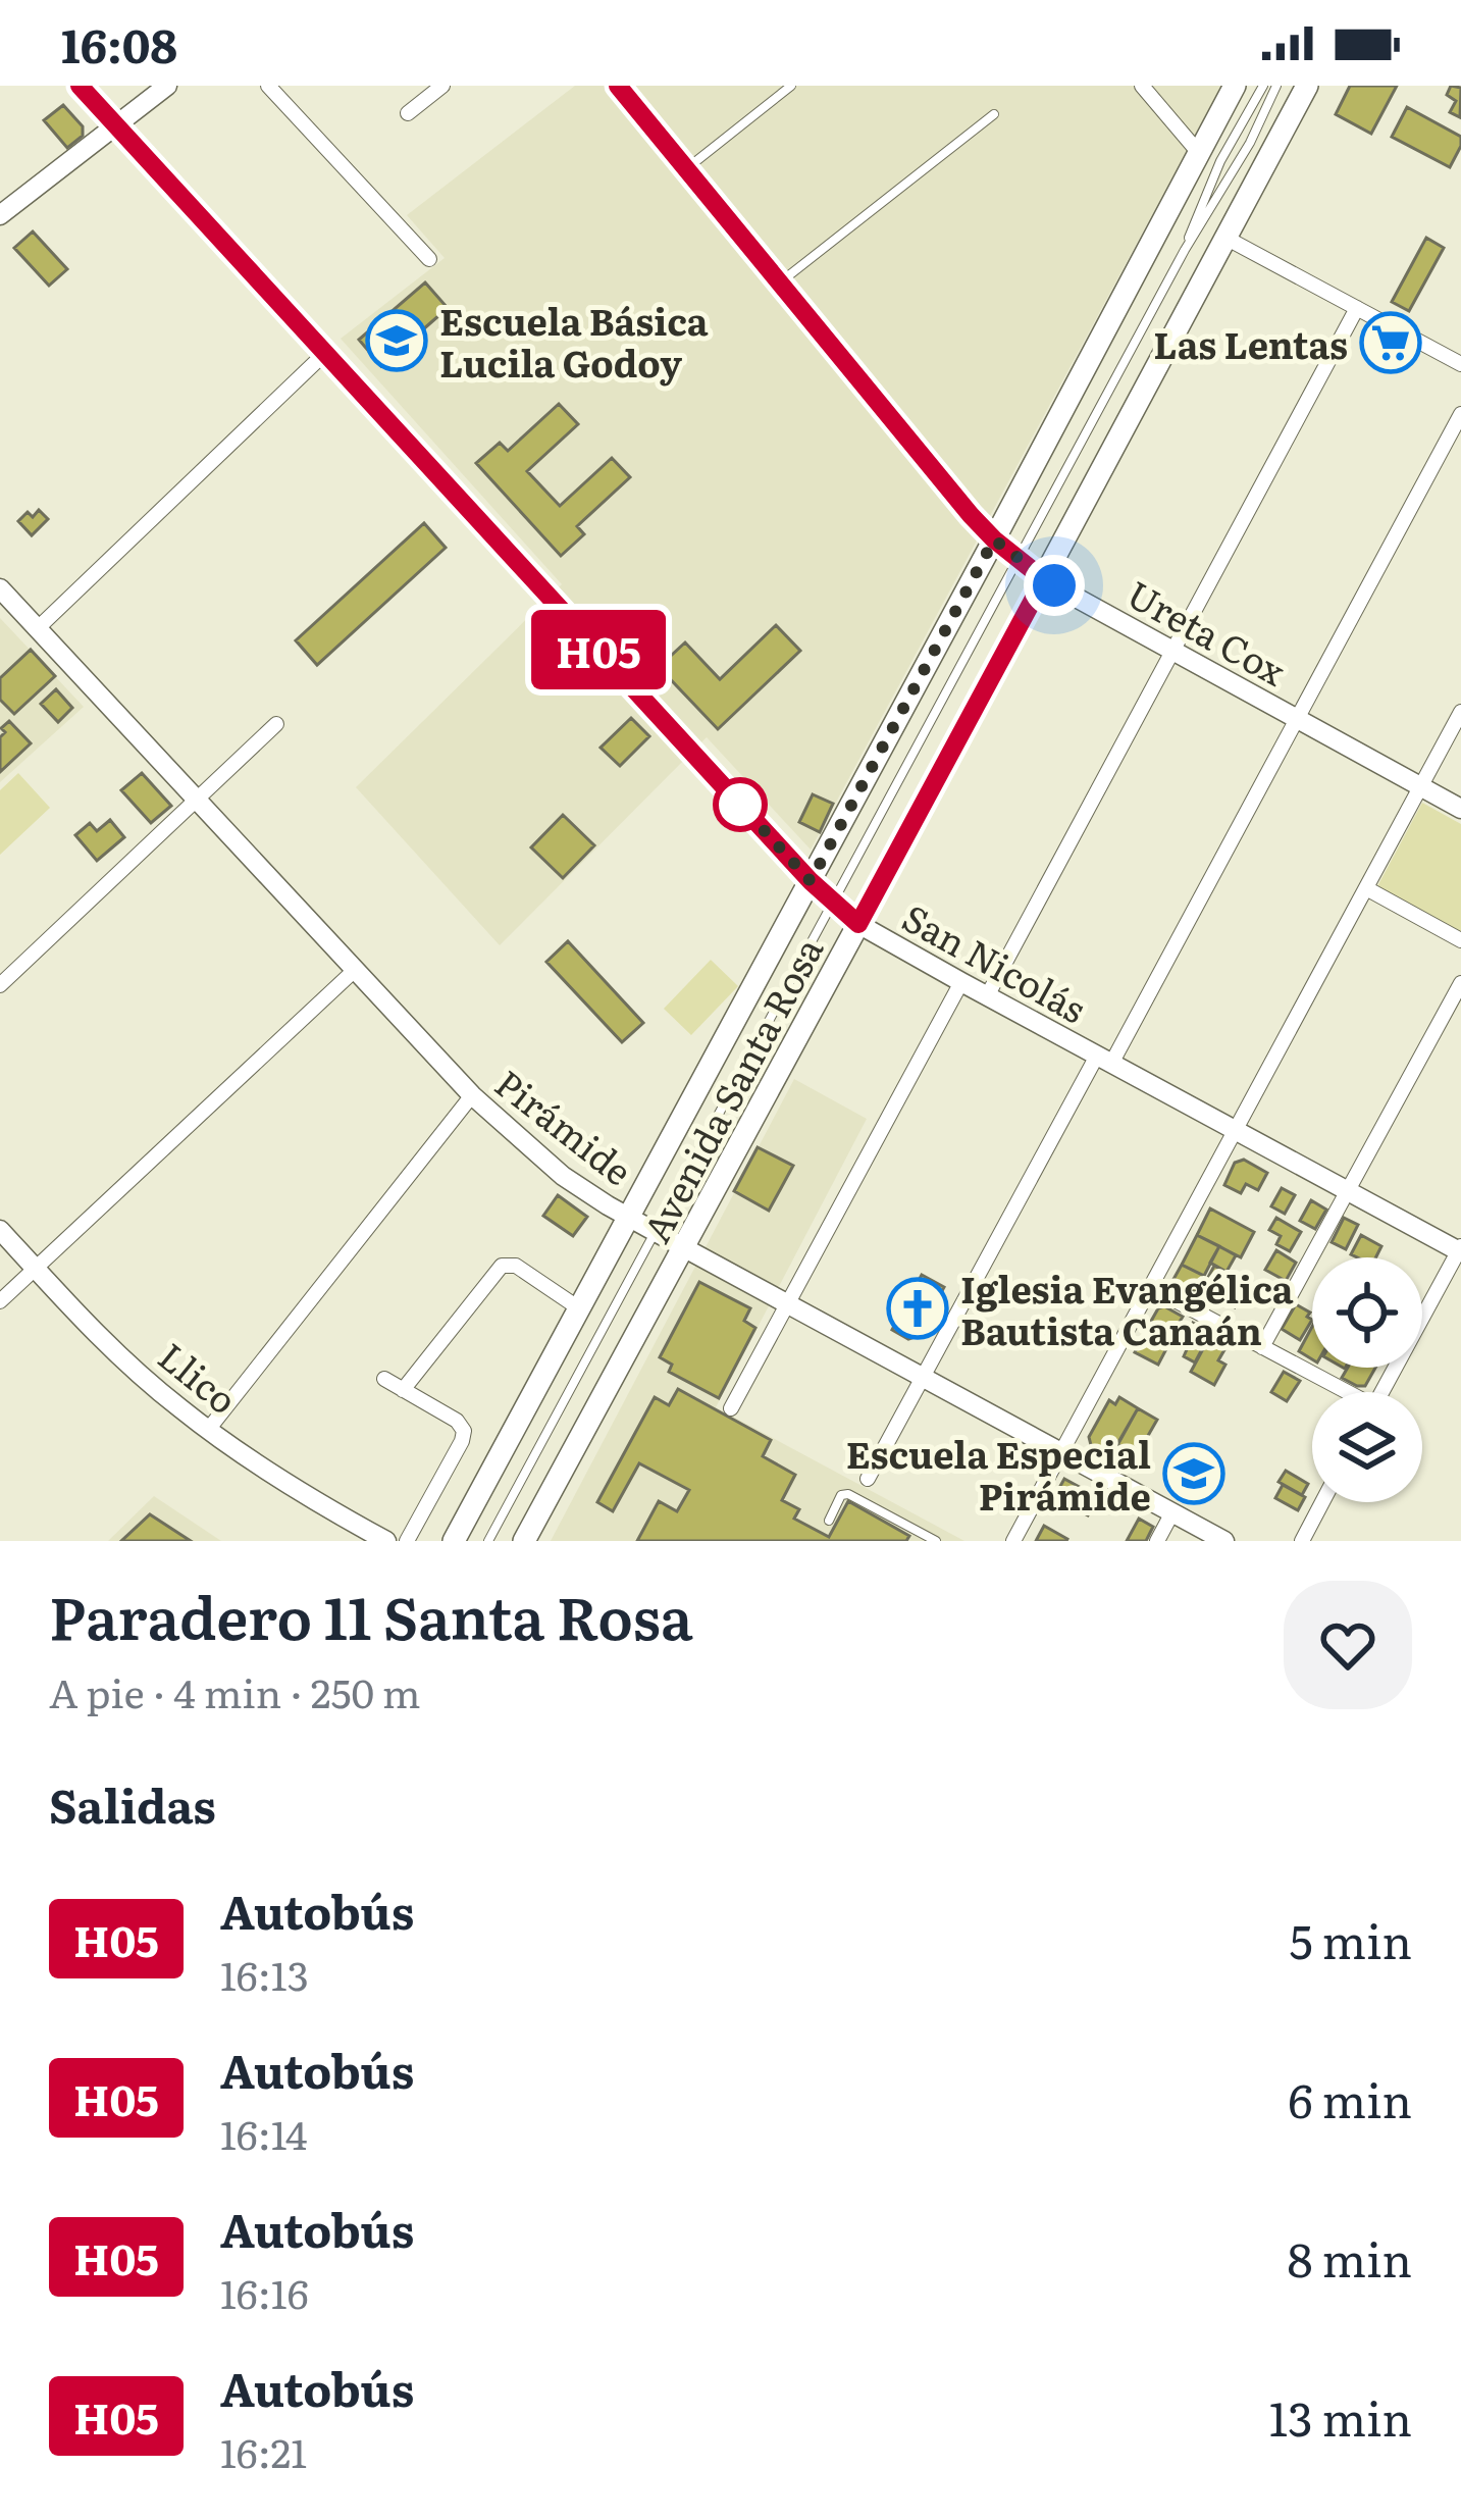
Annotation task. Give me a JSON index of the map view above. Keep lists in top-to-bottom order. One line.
{"streets":{"main road":["Avenida Santa Rosa"],"street":["Ureta Cox","San Nicolás","Pirámide","Llico"]},"crossings":[["Ureta Cox","Avenida Santa Rosa"],["San Nicolás","Avenida Santa Rosa"],["Avenida Santa Rosa","Pirámide"]],"places":{"school or university":["Escuela Básica Lucila Godoy","Escuela Especial Pirámide"],"supermarket":["Las Lentas"],"church":["Iglesia Evangélica Bautista Canaán"]},"lines":["bus line H05"],"page":{"status":"16:08","on_map":"H05","heading":[["Paradero 11 Santa Rosa","A pie · 4 min · 250 m"],"Salidas"],"list":[{"mark":"H05","name":"Autobús","note":"16:13","value":"5 min"},{"mark":"H05","name":"Autobús","note":"16:14","value":"6 min"},{"mark":"H05","name":"Autobús","note":"16:16","value":"8 min"},{"mark":"H05","name":"Autobús","note":"16:21","value":"13 min"}]}}
